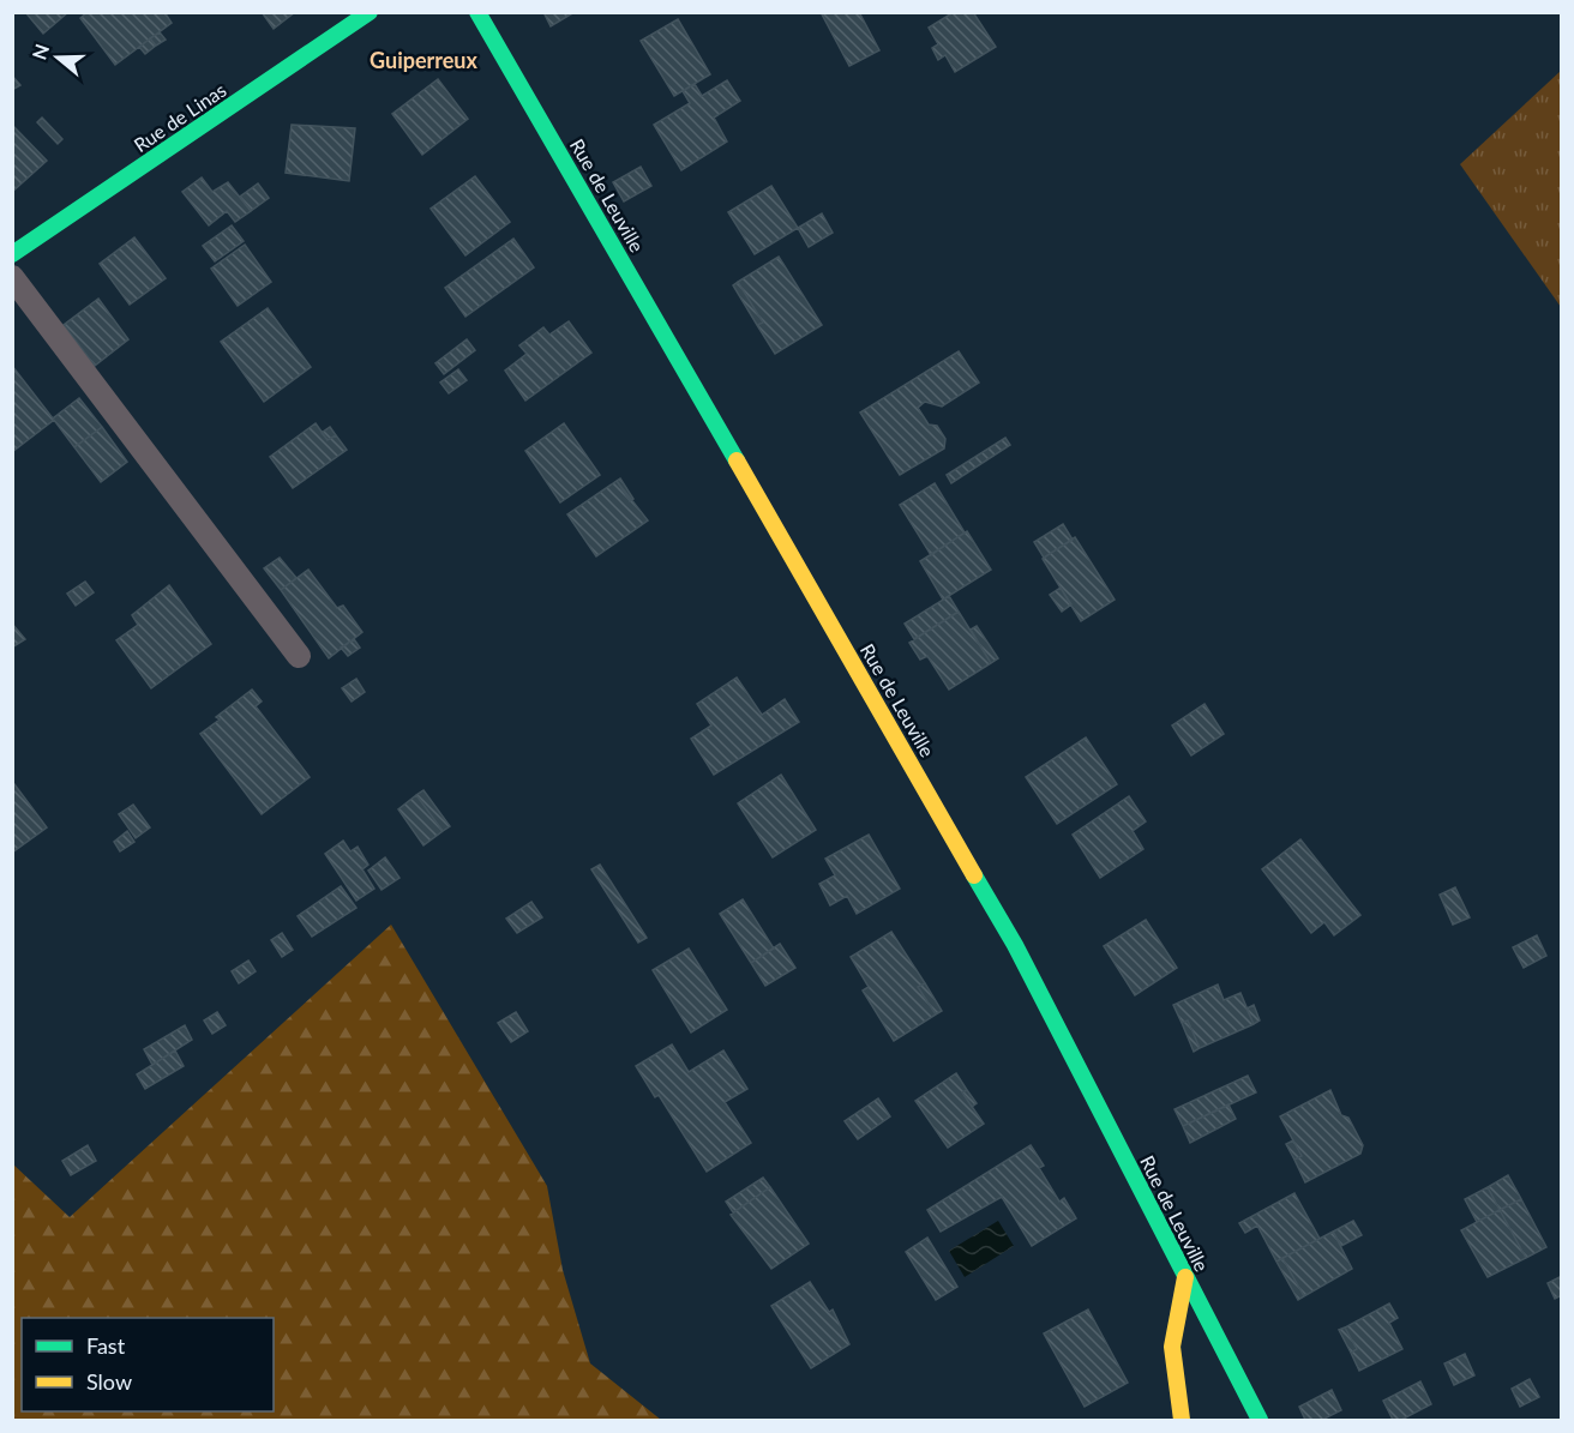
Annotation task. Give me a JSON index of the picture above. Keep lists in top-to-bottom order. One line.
{"streets":{"street":["Rue de Linas","Rue de Leuville"]},"districts":["Guiperreux"],"legend":["Fast","Slow"],"north":"left"}
